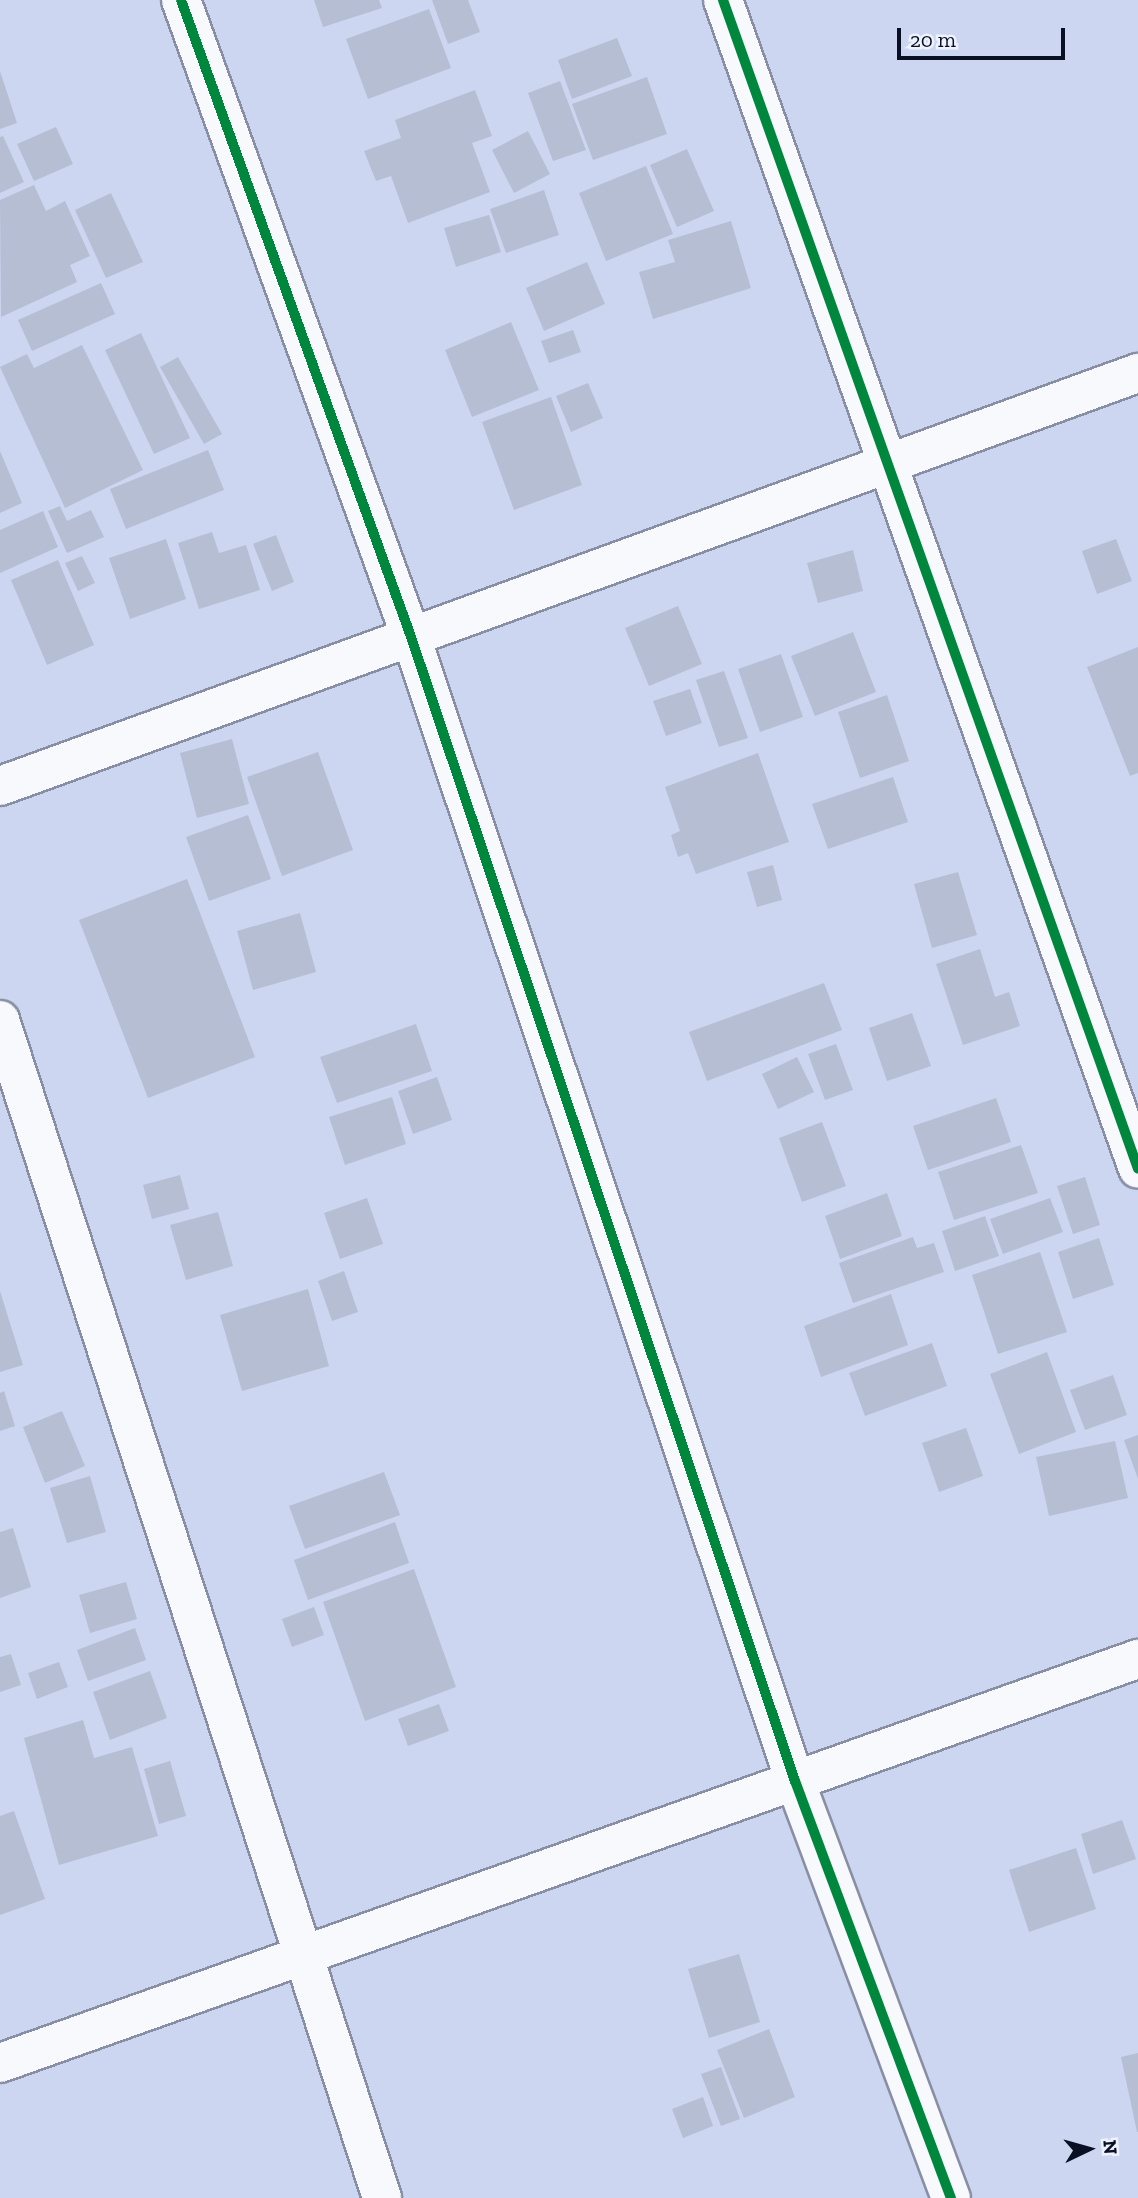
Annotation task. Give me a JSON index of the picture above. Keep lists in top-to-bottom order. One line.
{"scale_bar":"20 m","north":"right"}
